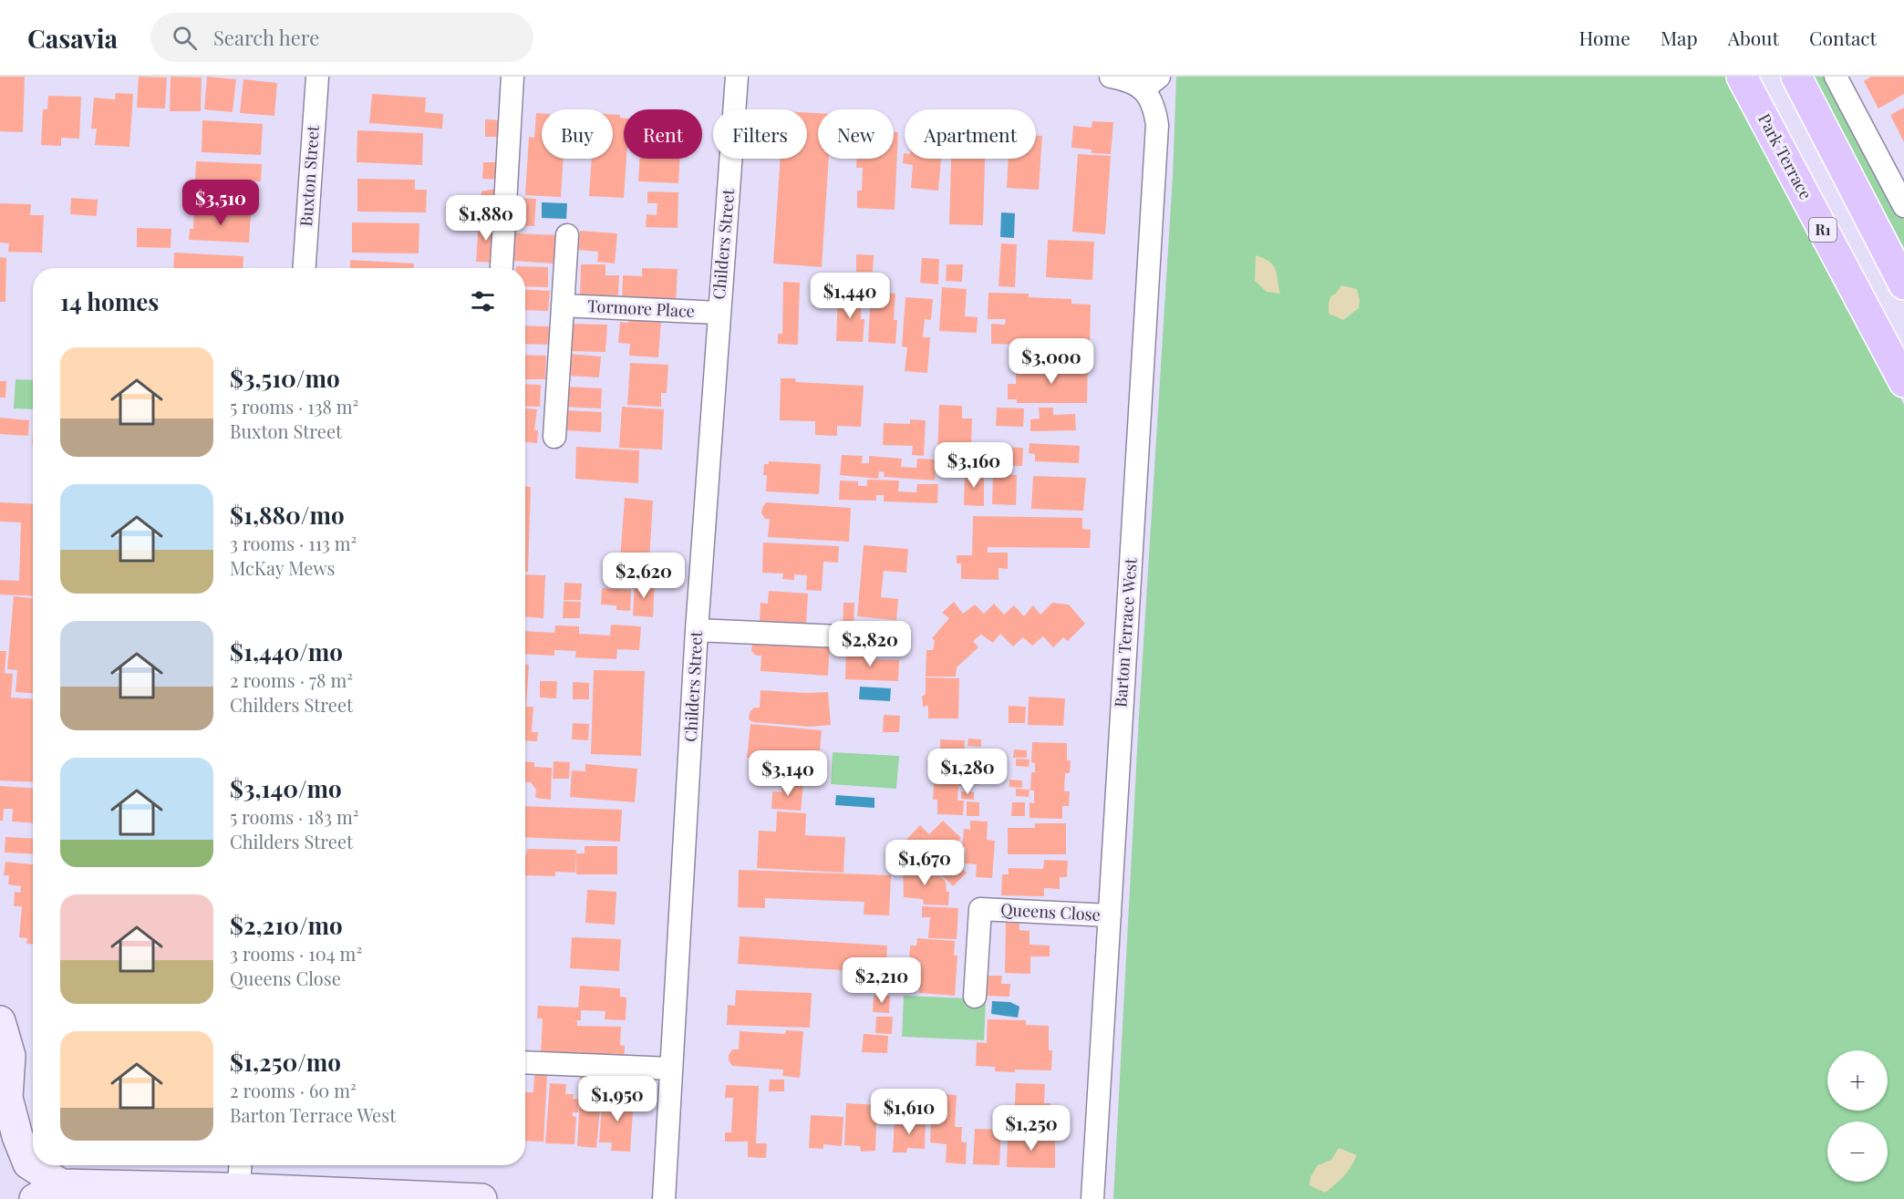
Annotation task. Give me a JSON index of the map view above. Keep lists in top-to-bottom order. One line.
{"streets":{"highway":["Park Terrace","R1"],"street":["Buxton Street","Childers Street","Tormore Place","Barton Terrace West","Queens Close"]},"crossings":[["Childers Street","Tormore Place"],["Barton Terrace West","Queens Close"]],"page":{"header":"Casavia","search":"Search here","nav":["Home","Map","About","Contact"],"chip":["Buy","Rent","Filters","New","Apartment"],"price":["$3,510","$1,880","$1,440","$3,000","$3,160","$2,620","$2,820","$1,280","$3,140","$1,670","$2,210","$1,950","$1,610","$1,250"],"heading":"14 homes","list":[{"name":"$3,510/mo","note":"5 rooms · 138 m² · Buxton Street"},{"name":"$1,880/mo","note":"3 rooms · 113 m² · McKay Mews"},{"name":"$1,440/mo","note":"2 rooms · 78 m² · Childers Street"},{"name":"$3,140/mo","note":"5 rooms · 183 m² · Childers Street"},{"name":"$2,210/mo","note":"3 rooms · 104 m² · Queens Close"},{"name":"$1,250/mo","note":"2 rooms · 60 m² · Barton Terrace West"}],"map_buttons":["+","−"]}}
